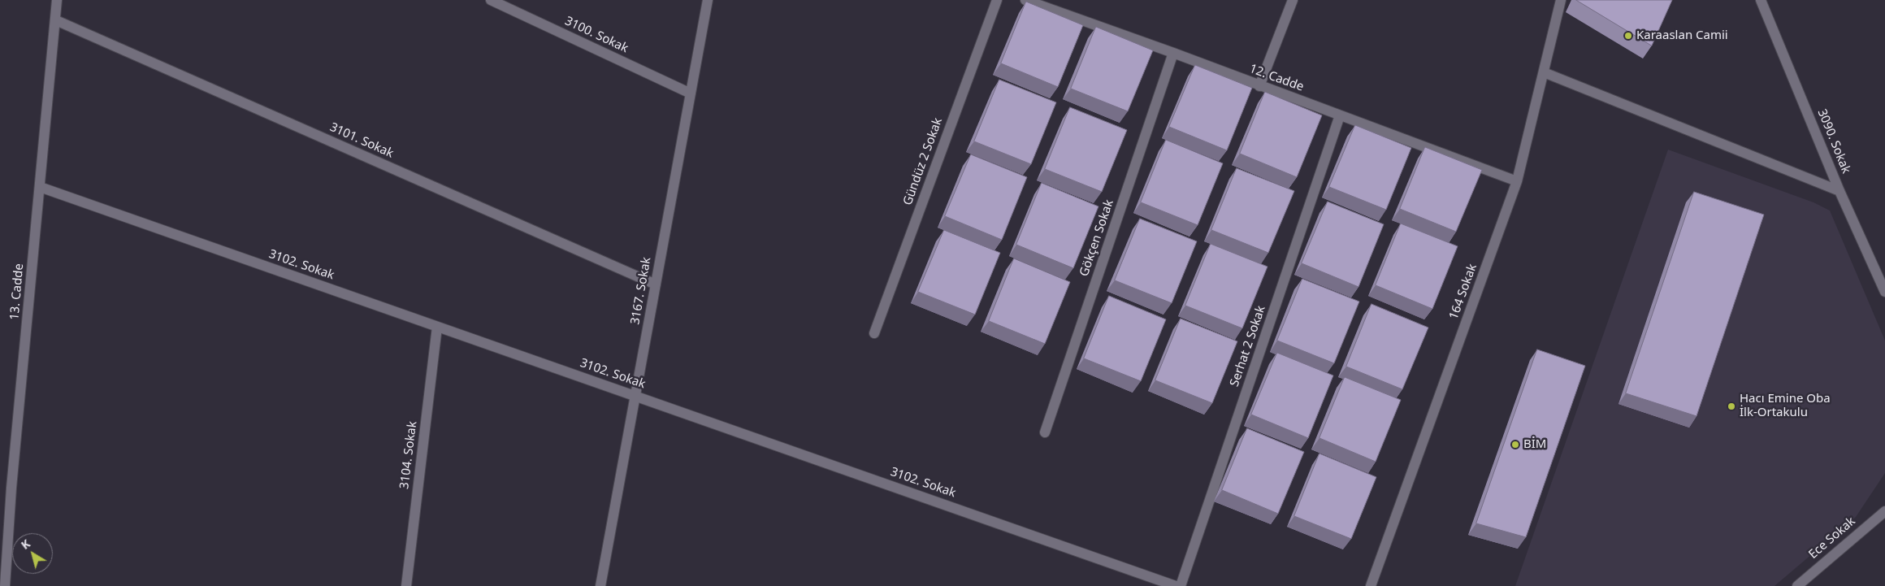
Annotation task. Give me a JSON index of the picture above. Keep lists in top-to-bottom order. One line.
{"streets":{"street":["3100. Sokak","12. Cadde","3101. Sokak","3090. Sokak","Gündüz 2 Sokak","Gökçen Sokak","3102. Sokak","3167. Sokak","13. Cadde","164 Sokak","Serhat 2 Sokak","3104. Sokak","Ece Sokak"]},"crossings":[["3100. Sokak","3167. Sokak"],["12. Cadde","Gökçen Sokak"],["12. Cadde","164 Sokak"],["12. Cadde","Serhat 2 Sokak"],["3101. Sokak","3167. Sokak"],["3101. Sokak","13. Cadde"],["3102. Sokak","3167. Sokak"],["3102. Sokak","13. Cadde"],["3102. Sokak","3104. Sokak"]],"places":["Karaaslan Camii","Hacı Emine Oba İlk-Ortakulu","BİM"],"north":"top left"}
